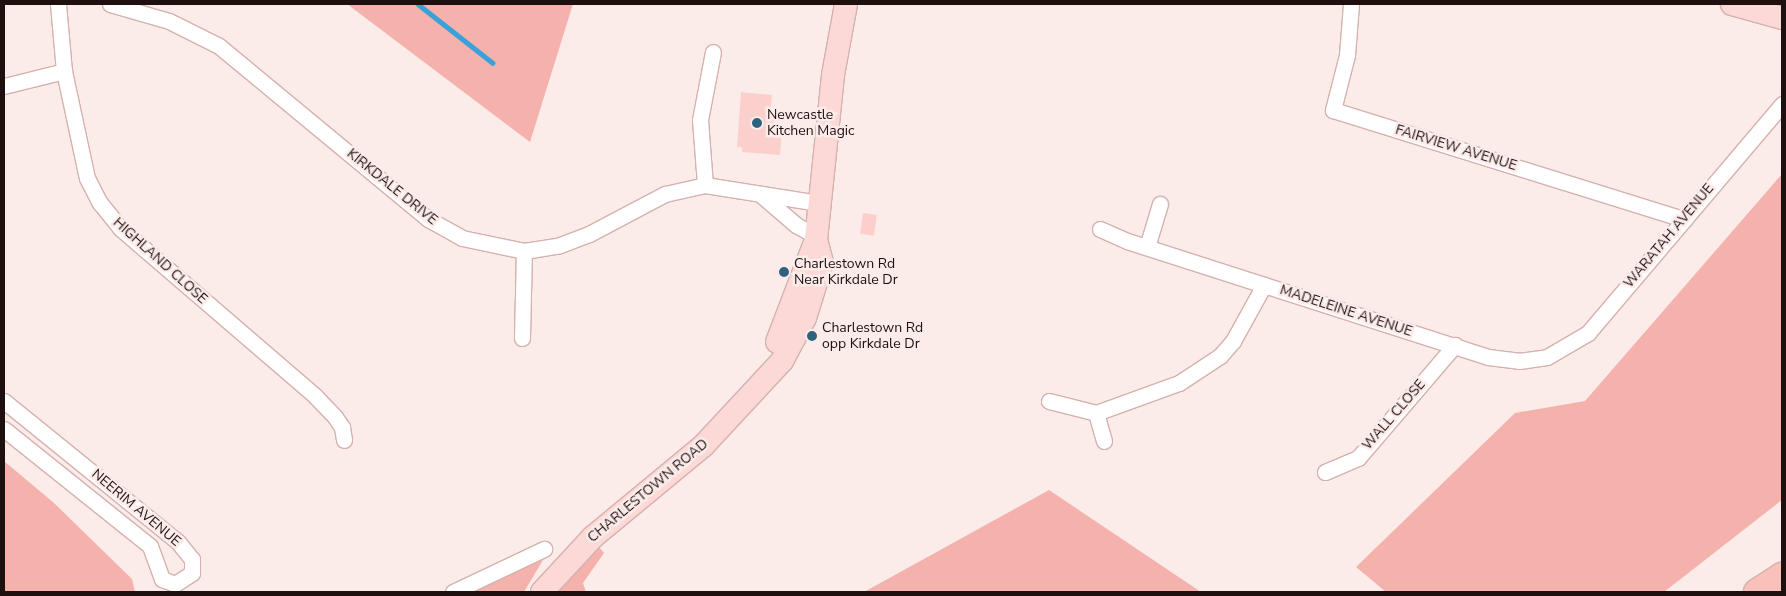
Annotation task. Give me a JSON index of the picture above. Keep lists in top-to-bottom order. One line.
{"streets":{"main road":["CHARLESTOWN ROAD"],"street":["FAIRVIEW AVENUE","KIRKDALE DRIVE","WARATAH AVENUE","HIGHLAND CLOSE","MADELEINE AVENUE","WALL CLOSE","NEERIM AVENUE"]},"crossings":[["FAIRVIEW AVENUE","WARATAH AVENUE"],["KIRKDALE DRIVE","CHARLESTOWN ROAD"],["WARATAH AVENUE","MADELEINE AVENUE"],["MADELEINE AVENUE","WALL CLOSE"]],"places":["Newcastle Kitchen Magic","Charlestown Rd Near Kirkdale Dr","Charlestown Rd opp Kirkdale Dr"]}
